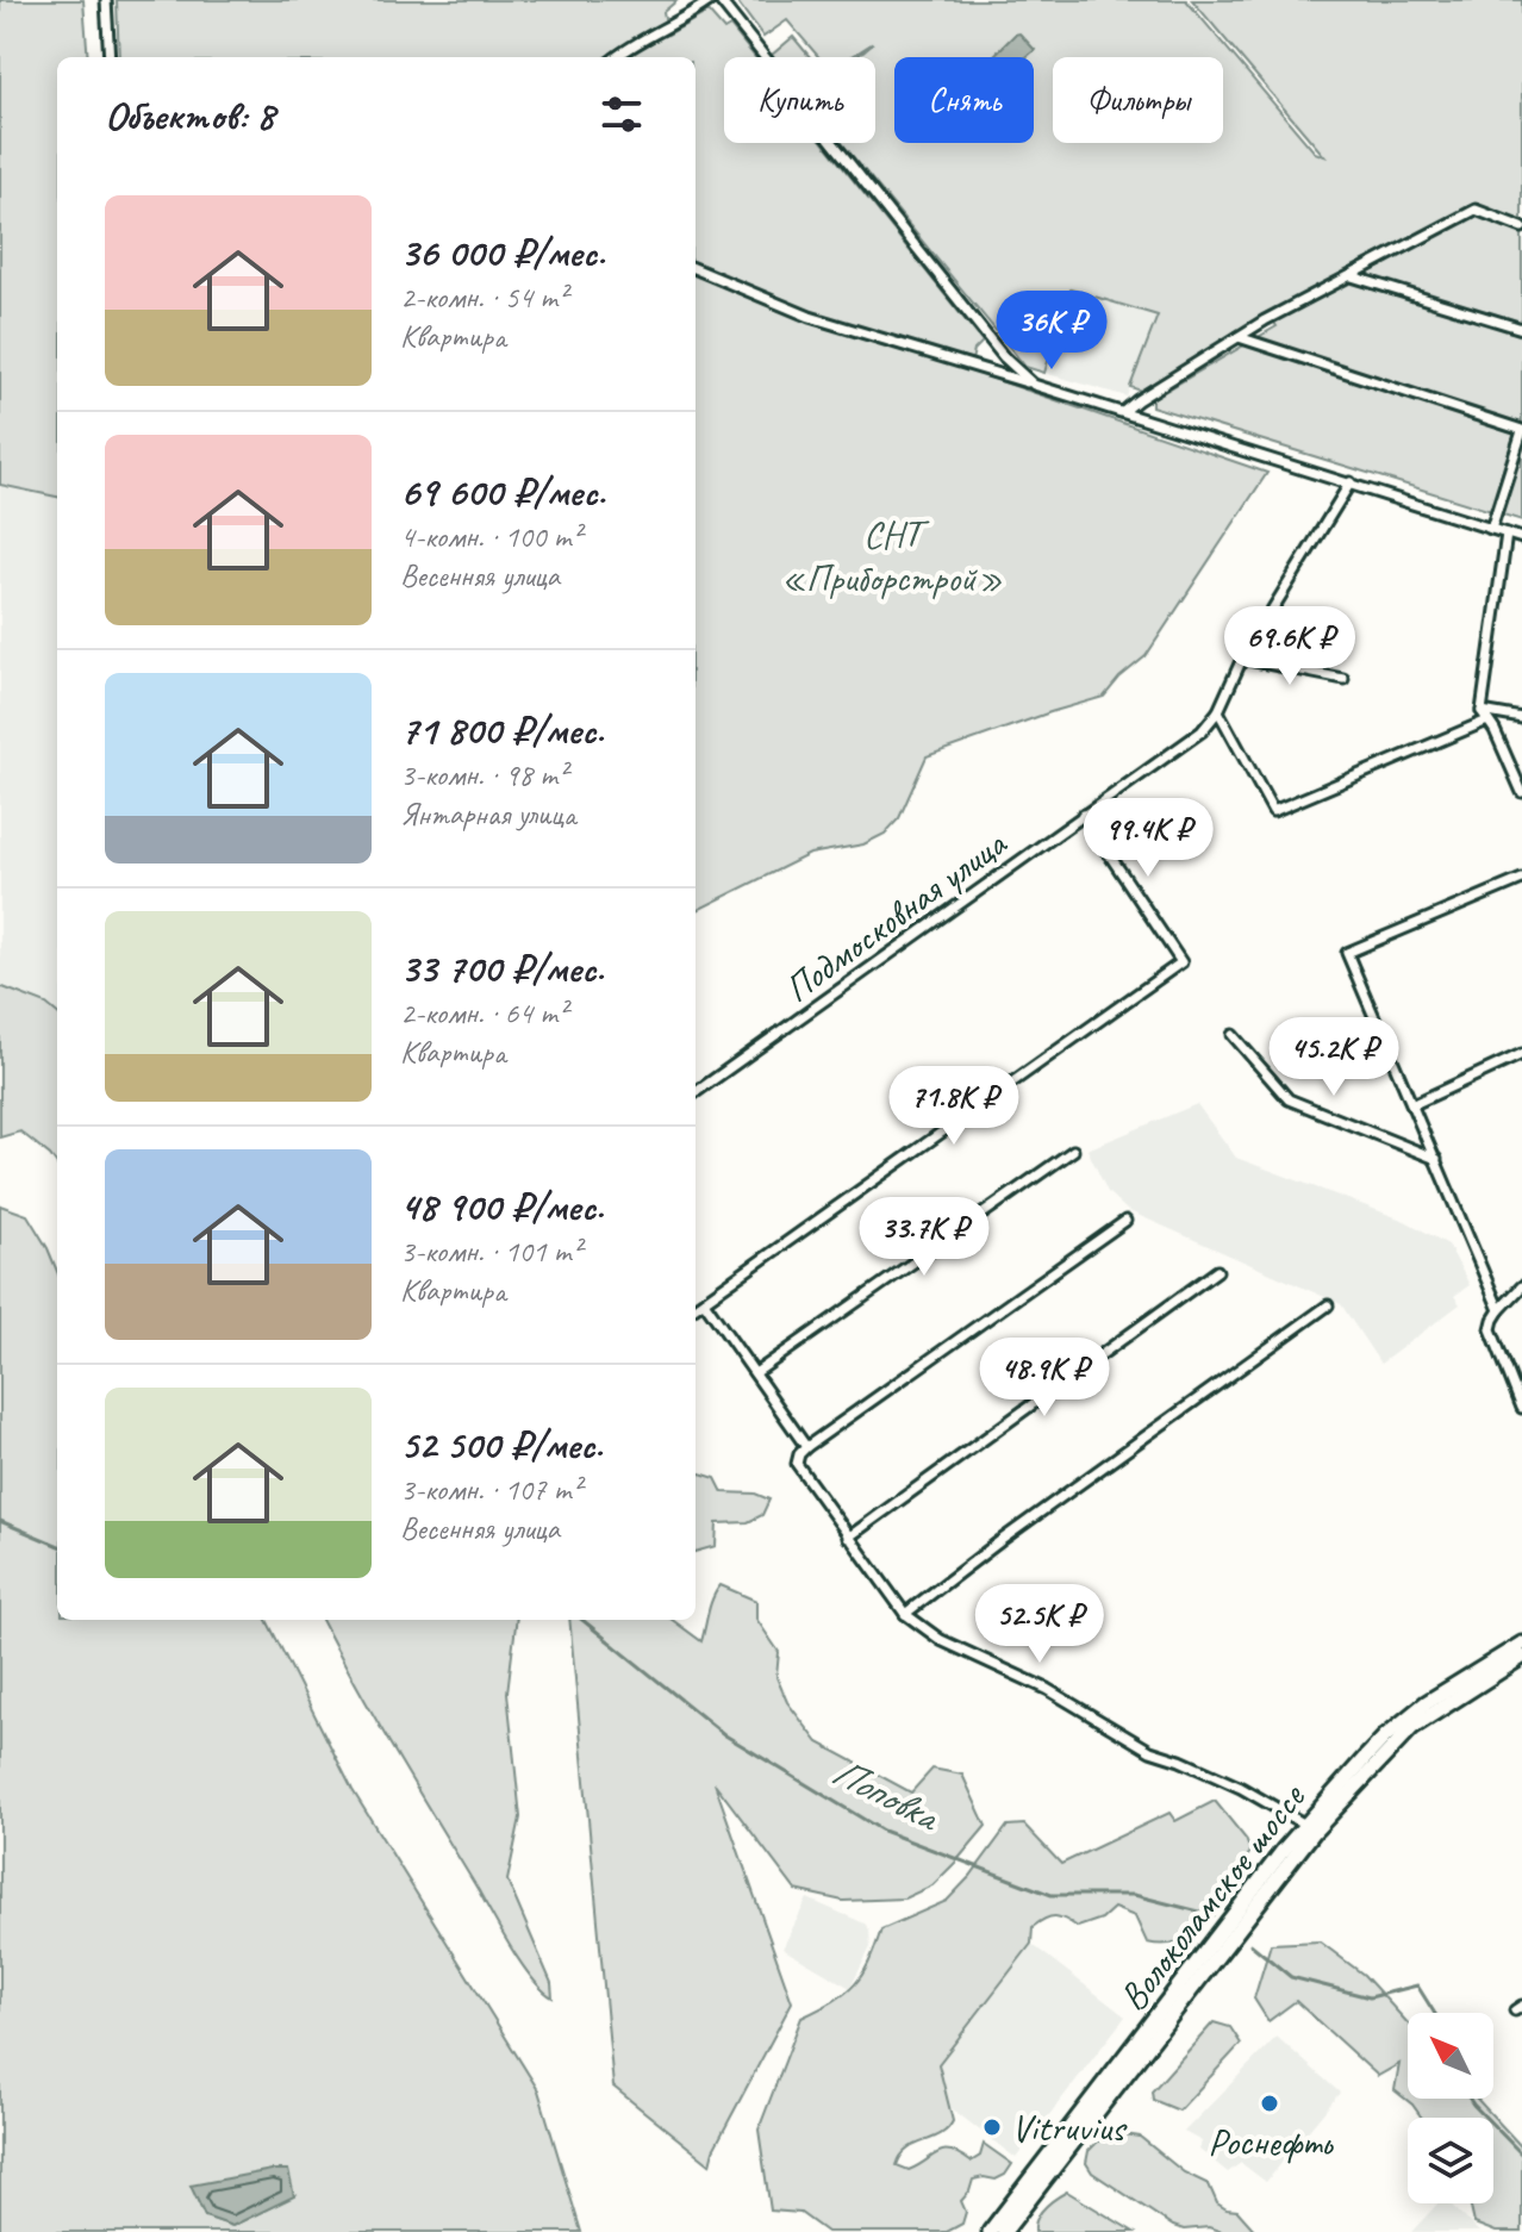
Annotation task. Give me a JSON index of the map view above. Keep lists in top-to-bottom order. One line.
{"streets":{"main road":["Волоколамское шоссе"],"street":["Подмосковная улица"]},"water":["Поповка"],"parks":["СНТ «Приборстрой»"],"places":["Роснефть","Vitruvius"],"north":"top left","page":{"chip":["Купить","Снять","Фильтры"],"heading":"Объектов: 8","list":[{"name":"36 000 ₽/мес.","note":"2-комн. · 54 m² · Квартира"},{"name":"69 600 ₽/мес.","note":"4-комн. · 100 m² · Весенняя улица"},{"name":"71 800 ₽/мес.","note":"3-комн. · 98 m² · Янтарная улица"},{"name":"33 700 ₽/мес.","note":"2-комн. · 64 m² · Квартира"},{"name":"48 900 ₽/мес.","note":"3-комн. · 101 m² · Квартира"},{"name":"52 500 ₽/мес.","note":"3-комн. · 107 m² · Весенняя улица"}],"price":["36K ₽","69.6K ₽","99.4K ₽","45.2K ₽","71.8K ₽","33.7K ₽","48.9K ₽","52.5K ₽"]}}
